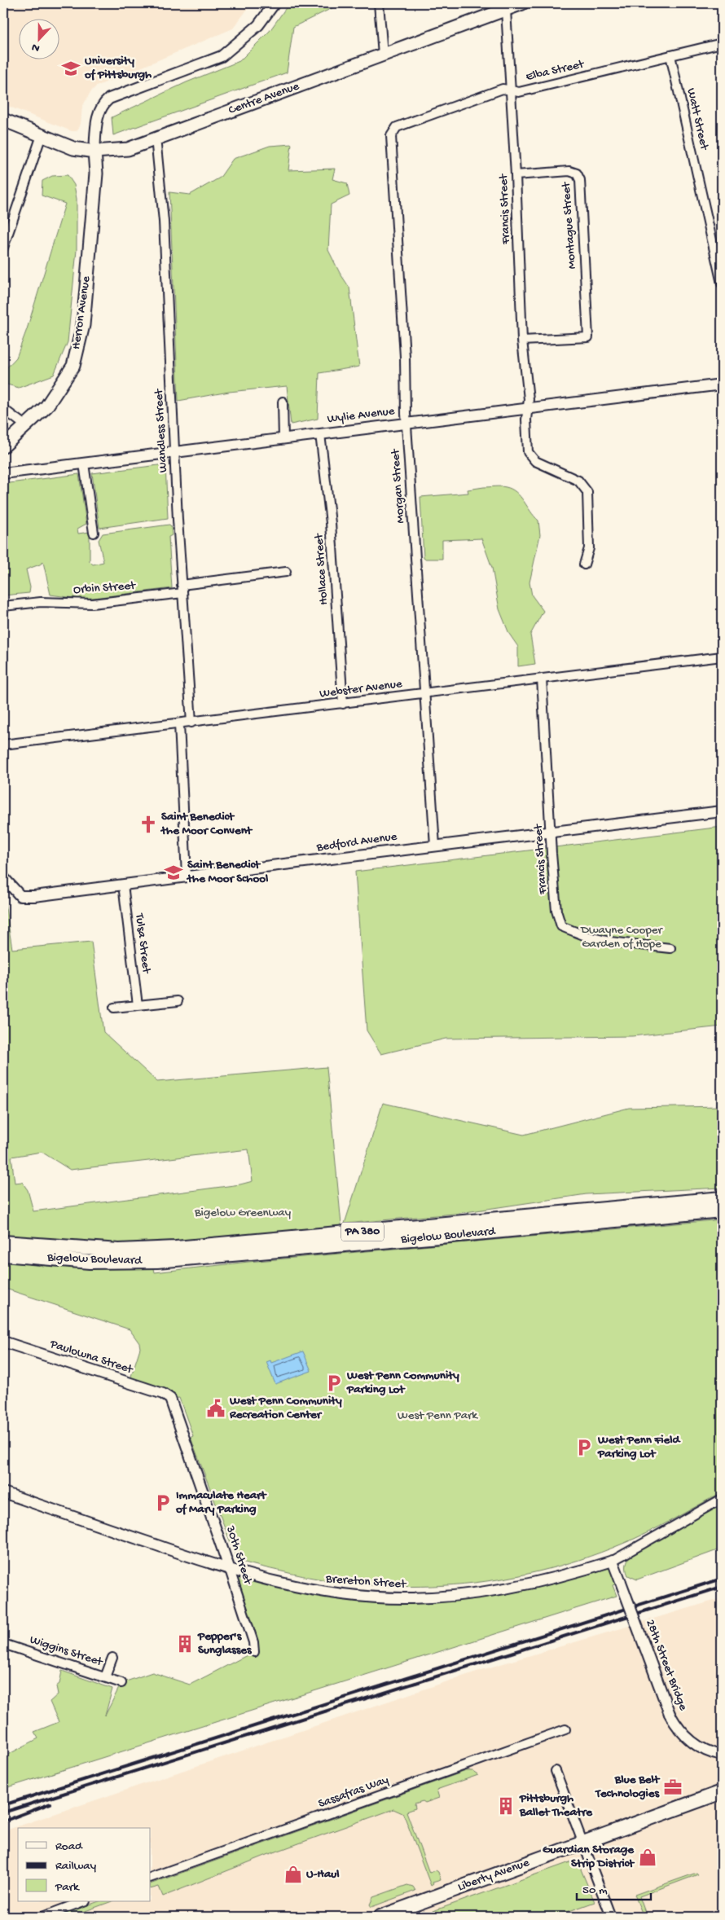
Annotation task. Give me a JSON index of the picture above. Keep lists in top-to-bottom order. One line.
{"streets":{"main road":["Centre Avenue","Herron Avenue","PA 380","Bigelow Boulevard","Liberty Avenue"],"street":["Elba Street","Watt Street","Francis Street","Montague Street","Wylie Avenue","Wandless Street","Morgan Street","Hollace Street","Orbin Street","Webster Avenue","Bedford Avenue","Tulsa Street","Paulowna Street","30th Street","Brereton Street","Wiggins Street","28th Street Bridge","Sassafras Way"]},"crossings":[["Elba Street","Watt Street"],["Elba Street","Francis Street"],["Elba Street","Morgan Street"],["Centre Avenue","Francis Street"],["Centre Avenue","Herron Avenue"],["Centre Avenue","Wandless Street"],["Francis Street","Montague Street"],["Francis Street","Wylie Avenue"],["Francis Street","Webster Avenue"],["Francis Street","Bedford Avenue"],["Wylie Avenue","Wandless Street"],["Wylie Avenue","Morgan Street"],["Wylie Avenue","Hollace Street"],["Wandless Street","Orbin Street"],["Wandless Street","Webster Avenue"],["Morgan Street","Webster Avenue"],["Morgan Street","Bedford Avenue"],["Hollace Street","Webster Avenue"],["Bedford Avenue","Tulsa Street"],["Paulowna Street","30th Street"],["30th Street","Brereton Street"],["Brereton Street","28th Street Bridge"]],"parks":["Dwayne Cooper Garden of Hope","Bigelow Greenway","West Penn Park"],"places":{"school or university":["University of Pittsburgh","Saint Benedict the Moor School"],"church":["Saint Benedict the Moor Convent"],"parking":["West Penn Community Parking Lot","West Penn Field Parking Lot","Immaculate Heart of Mary Parking"],"public building":["West Penn Community Recreation Center"],"building":["Pepper's Sunglasses","Pittsburgh Ballet Theatre"],"office":["Blue Belt Technologies"],"shop":["Guardian Storage Strip District","U-Haul"]},"legend":["Road","Railway","Park"],"scale_bar":"50 m","north":"bottom"}
